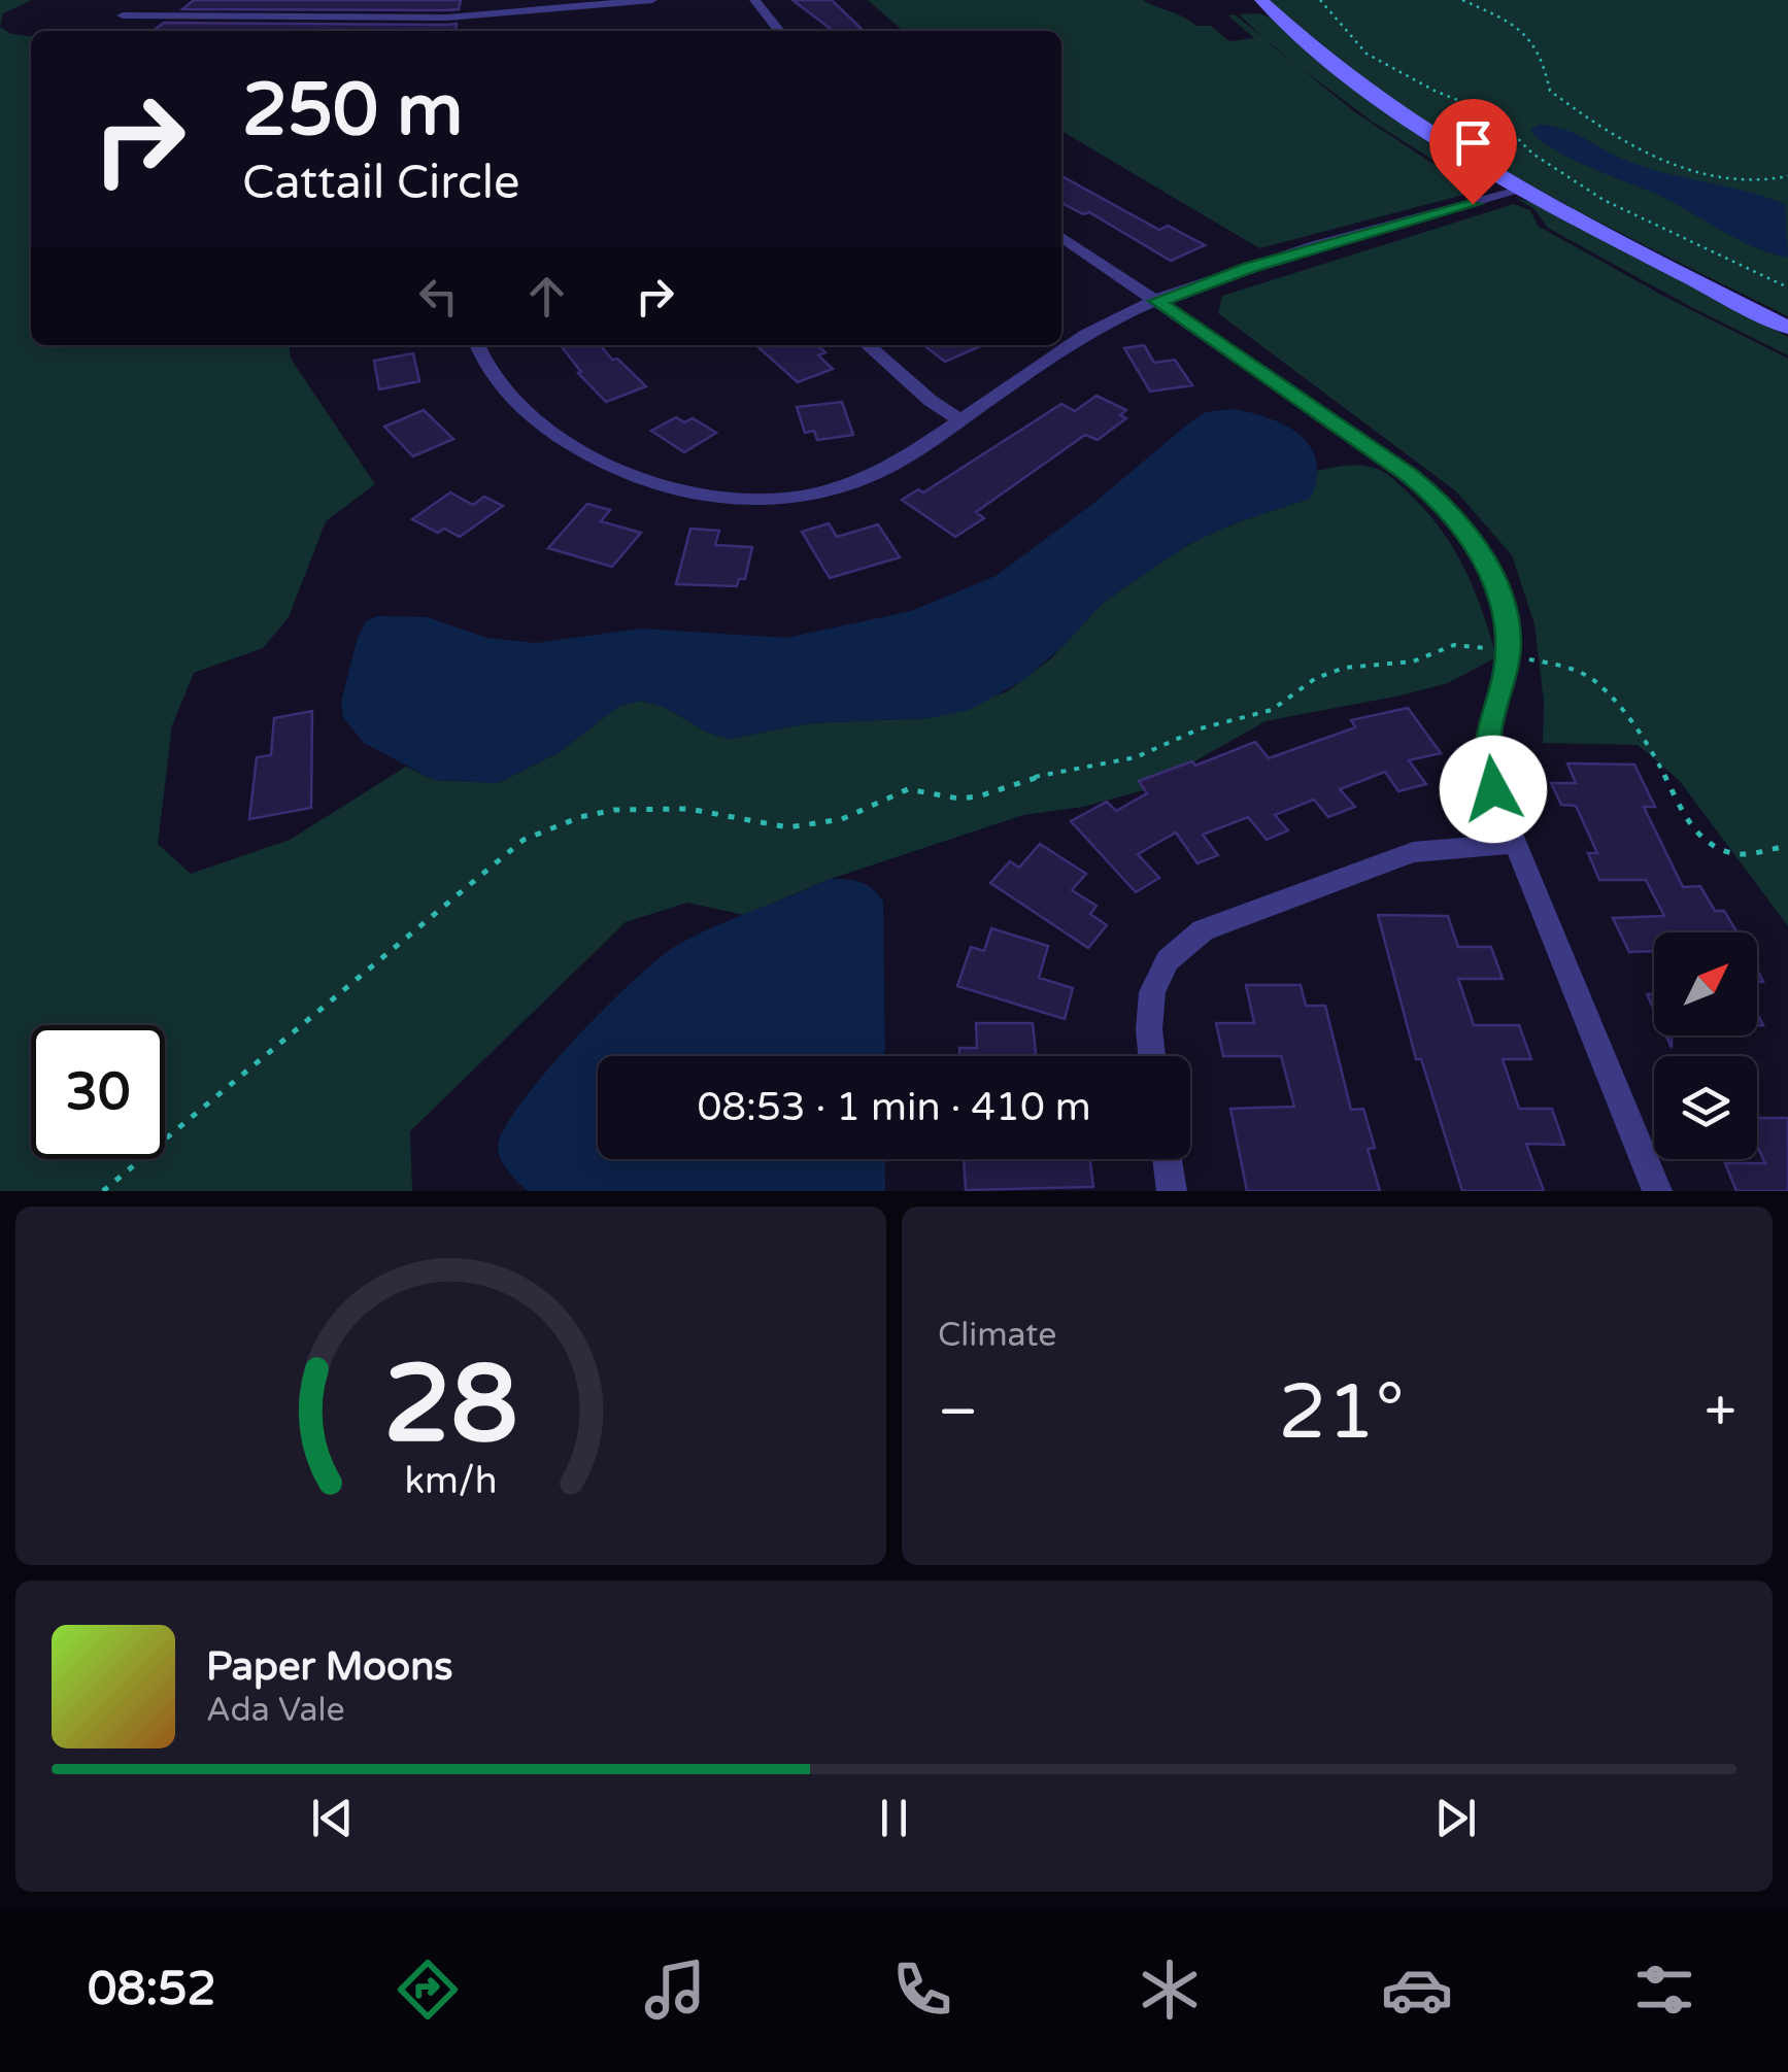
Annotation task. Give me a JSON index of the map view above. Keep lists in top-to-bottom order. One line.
{"north":"top right","page":{"turn":["250 m","Cattail Circle"],"limit":"30","trip":"08:53 · 1 min · 410 m","tile":"Climate","heat":["−","21°","+"],"song":["Paper Moons","Ada Vale"],"tabs":"08:52","gauge":["28","km/h"]}}
